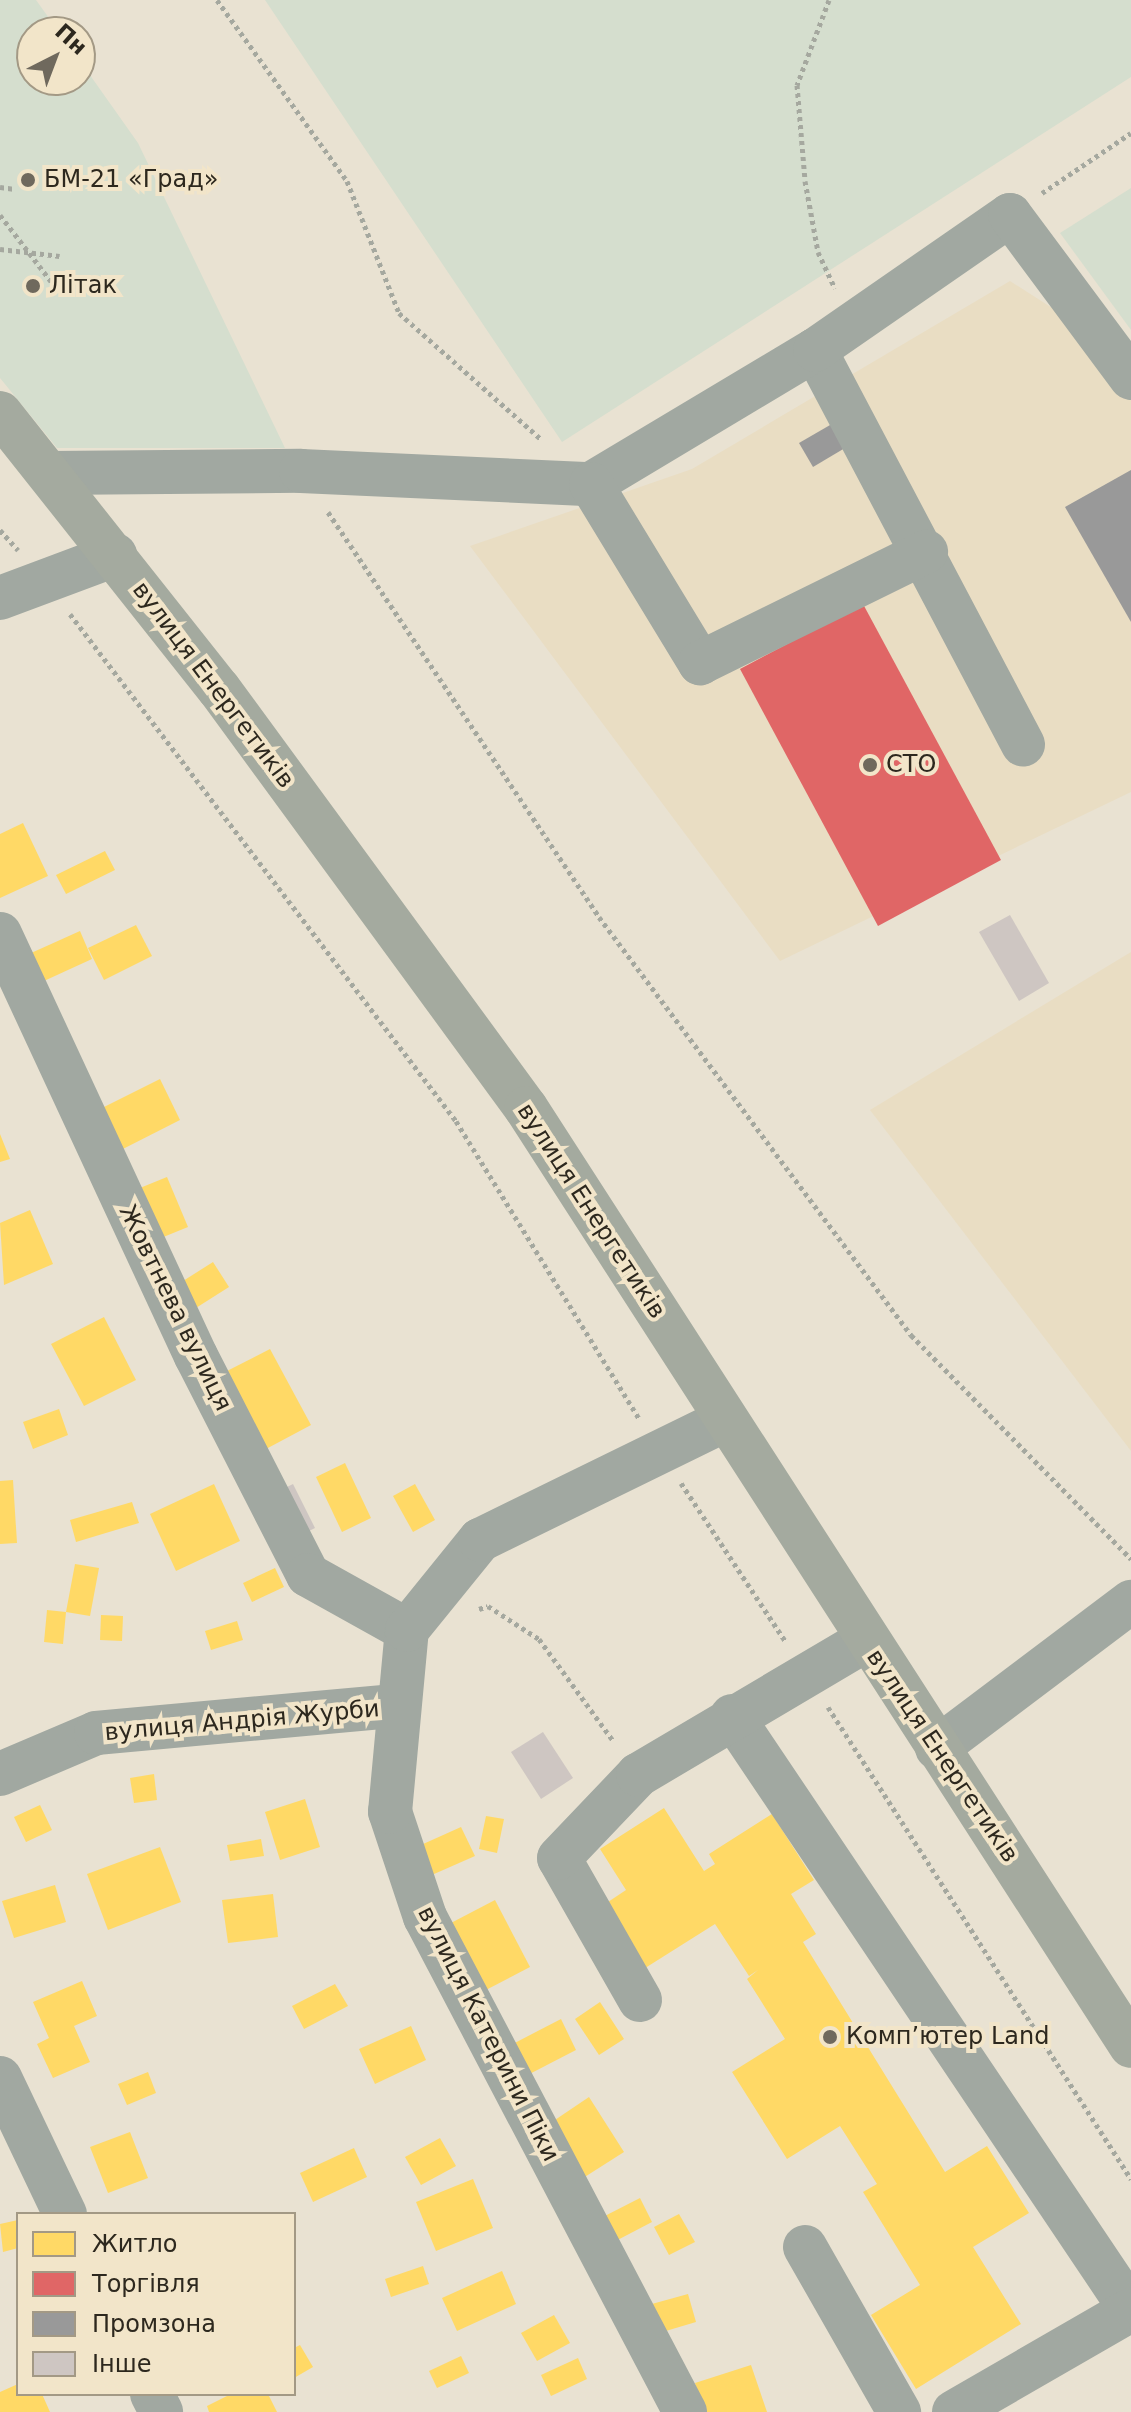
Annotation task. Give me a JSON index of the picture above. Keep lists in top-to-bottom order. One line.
{"streets":{"main road":["вулиця Енергетиків"],"street":["Жовтнева вулиця","вулиця Андрія Журби","вулиця Катерини Піки"]},"crossings":[["Жовтнева вулиця","вулиця Катерини Піки"],["вулиця Андрія Журби","вулиця Катерини Піки"]],"places":["БМ-21 «Град»","Літак","СТО","Комп’ютер Land"],"legend":["Житло","Торгівля","Промзона","Інше"],"north":"top right"}
